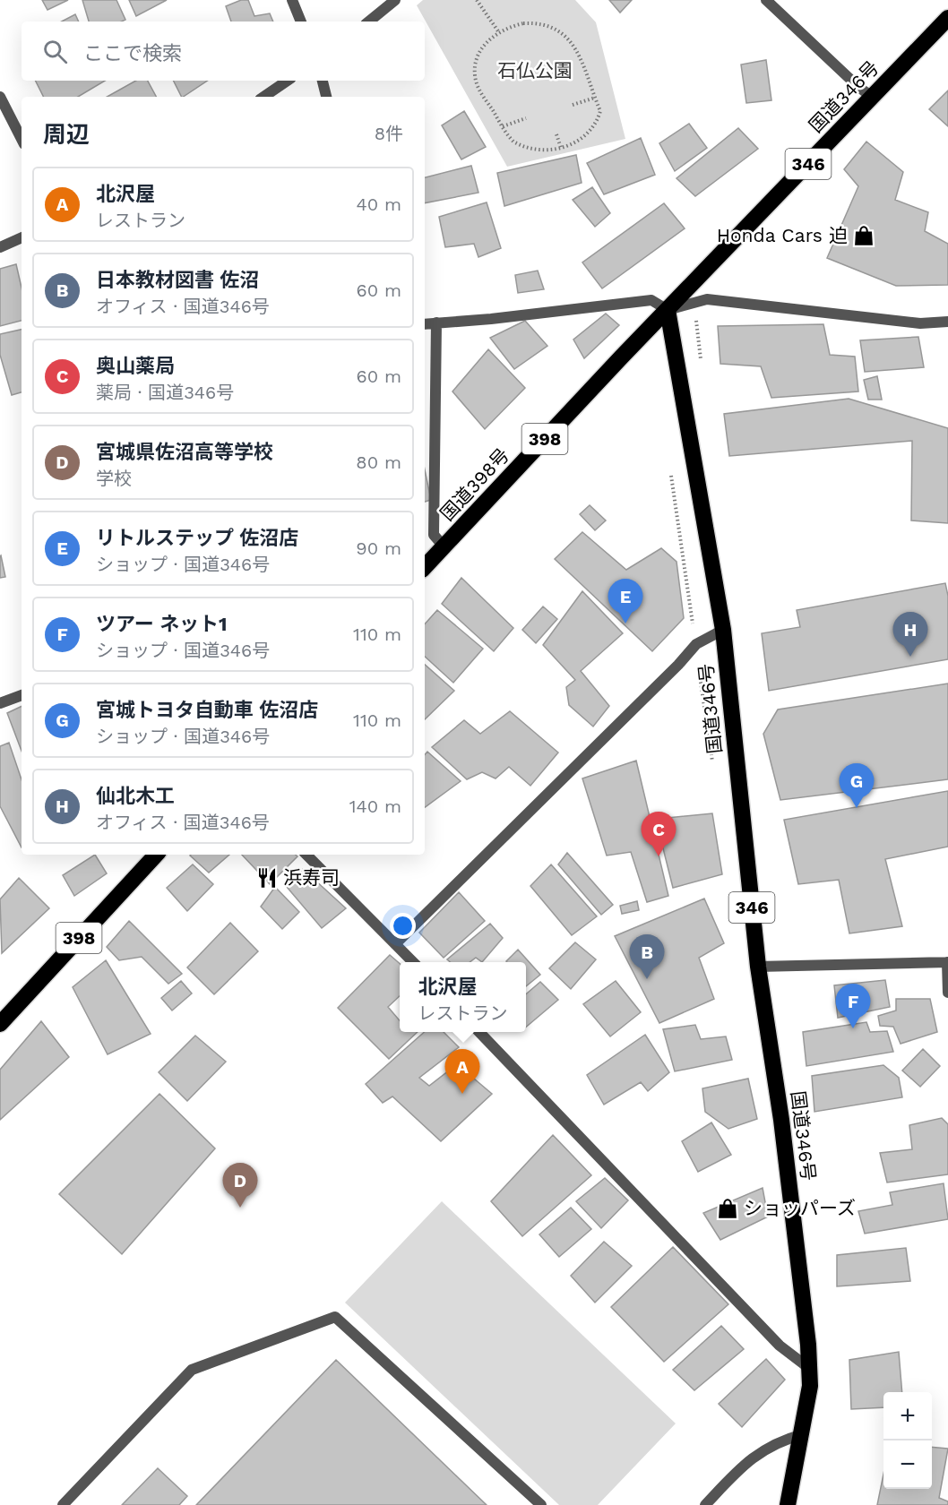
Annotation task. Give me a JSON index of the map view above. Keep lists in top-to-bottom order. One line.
{"streets":{"highway":["国道346号","346","398","国道398号"]},"crossings":[["国道346号","国道398号"]],"parks":["石仏公園"],"places":{"shop":["Honda Cars 迫","ショッパーズ"],"restaurant":["浜寿司"]},"page":{"search":"ここで検索","heading":["周辺","8件"],"list":[{"mark":"A","name":"北沢屋","note":"レストラン","value":"40 m"},{"mark":"B","name":"日本教材図書 佐沼","note":"オフィス · 国道346号","value":"60 m"},{"mark":"C","name":"奥山薬局","note":"薬局 · 国道346号","value":"60 m"},{"mark":"D","name":"宮城県佐沼高等学校","note":"学校","value":"80 m"},{"mark":"E","name":"リトルステップ 佐沼店","note":"ショップ · 国道346号","value":"90 m"},{"mark":"F","name":"ツアー ネット1","note":"ショップ · 国道346号","value":"110 m"},{"mark":"G","name":"宮城トヨタ自動車 佐沼店","note":"ショップ · 国道346号","value":"110 m"},{"mark":"H","name":"仙北木工","note":"オフィス · 国道346号","value":"140 m"}],"pins":["E","H","G","C","B","F","A","D"],"popup":["北沢屋","レストラン"],"map_buttons":["+","−"]}}
